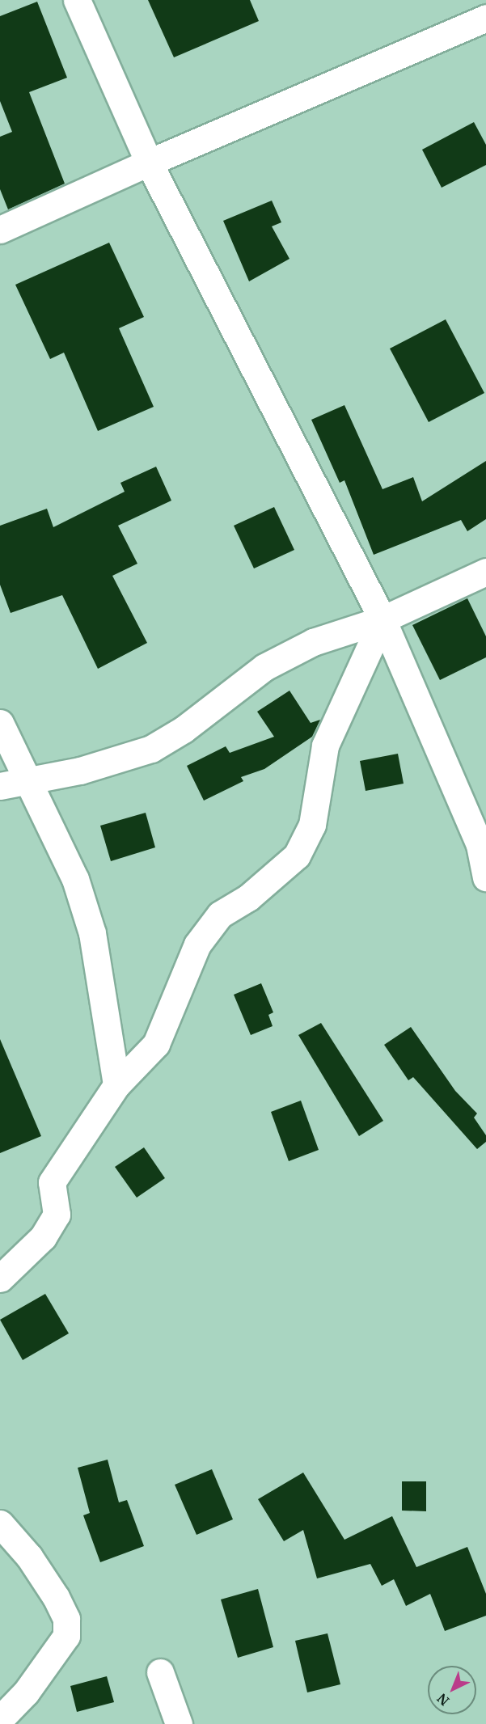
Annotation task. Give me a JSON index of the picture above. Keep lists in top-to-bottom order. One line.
{"north":"bottom left"}
